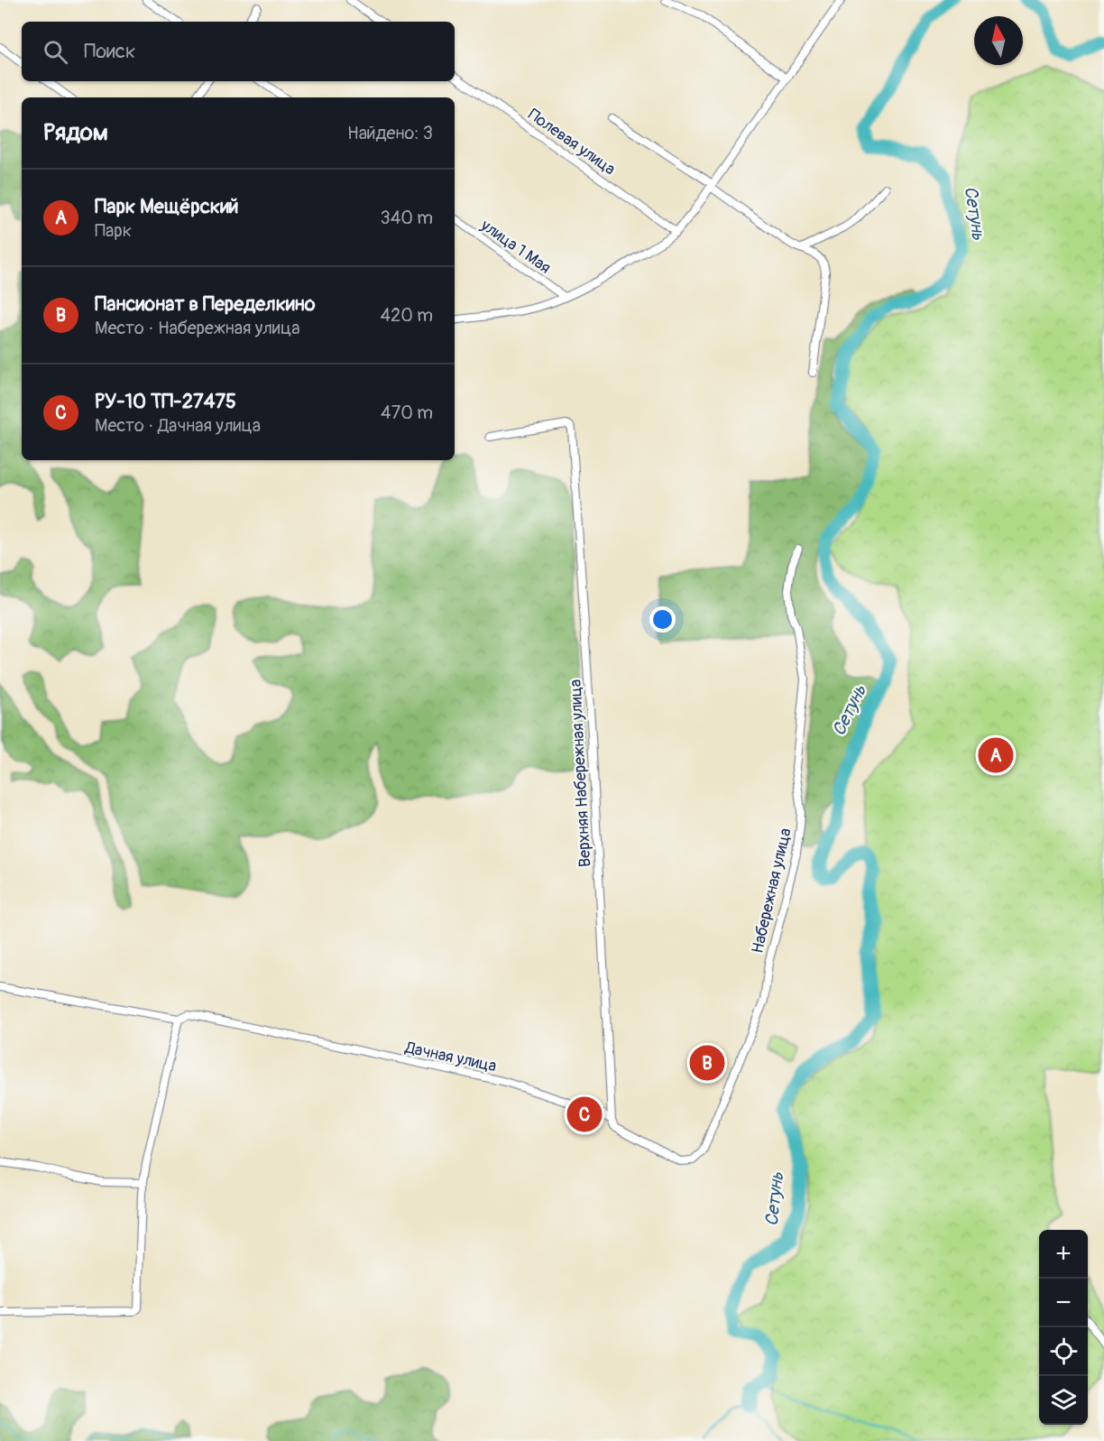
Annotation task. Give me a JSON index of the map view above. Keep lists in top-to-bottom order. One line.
{"streets":{"street":["Полевая улица","улица 1 Мая","Верхняя Набережная улица","Набережная улица","Дачная улица"]},"crossings":[["Верхняя Набережная улица","Дачная улица"],["Набережная улица","Дачная улица"]],"water":["Сетунь"],"north":"top","page":{"search":"Поиск","heading":["Рядом","Найдено: 3"],"list":[{"mark":"A","name":"Парк Мещёрский","note":"Парк","value":"340 m"},{"mark":"B","name":"Пансионат в Переделкино","note":"Место · Набережная улица","value":"420 m"},{"mark":"C","name":"РУ-10 ТП-27475","note":"Место · Дачная улица","value":"470 m"}],"pins":["A","B","C"],"map_buttons":["+","−"]}}
